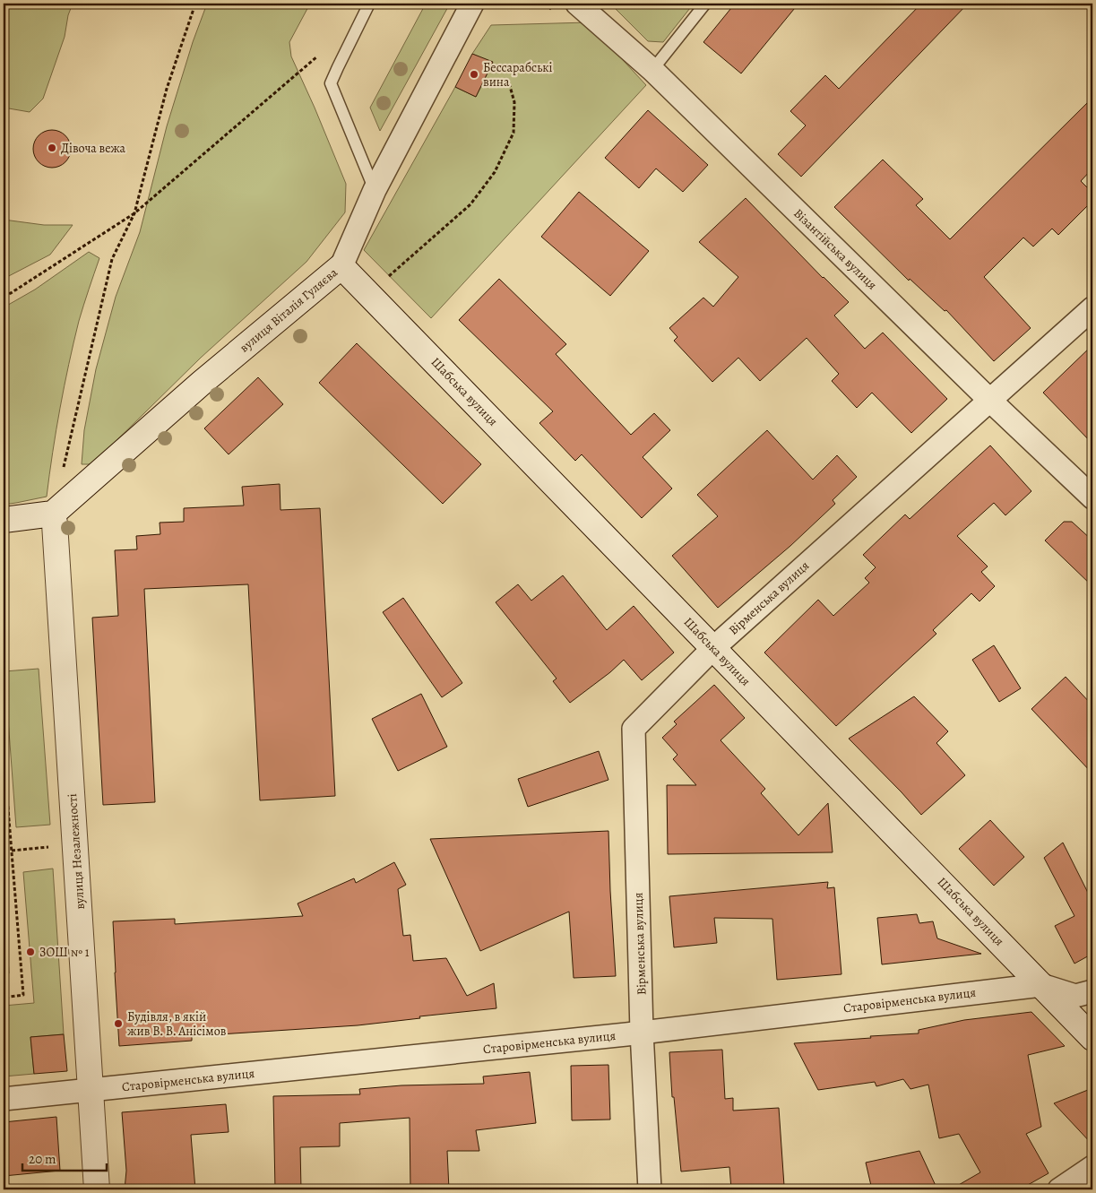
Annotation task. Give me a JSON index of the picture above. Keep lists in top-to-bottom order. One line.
{"streets":{"main road":["вулиця Віталія Гуляєва","Шабська вулиця","вулиця Незалежності"],"street":["Візантійська вулиця","Вірменська вулиця","Старовірменська вулиця"]},"crossings":[["Візантійська вулиця","Вірменська вулиця"],["вулиця Віталія Гуляєва","Шабська вулиця"],["вулиця Віталія Гуляєва","вулиця Незалежності"],["Шабська вулиця","Вірменська вулиця"],["Шабська вулиця","Старовірменська вулиця"],["Вірменська вулиця","Старовірменська вулиця"],["вулиця Незалежності","Старовірменська вулиця"]],"places":["Бессарабські вина","Дівоча вежа","ЗОШ № 1","Будівля, в якій жив В. В. Анісімов"],"scale_bar":"20 m"}
